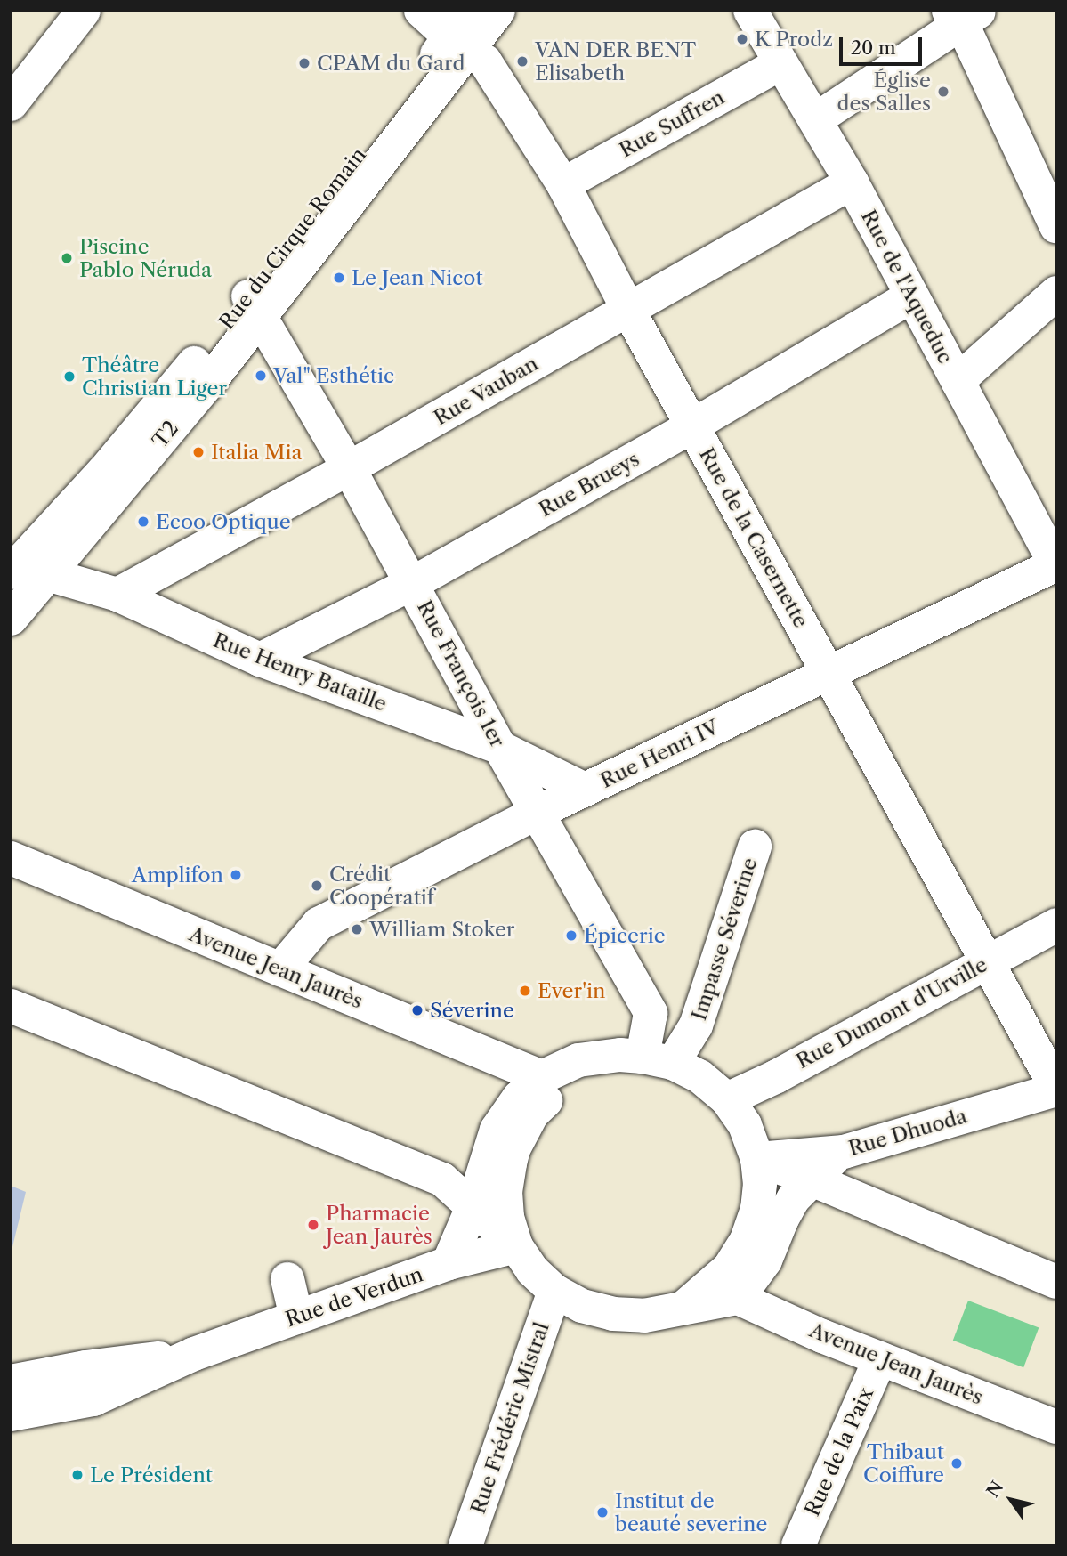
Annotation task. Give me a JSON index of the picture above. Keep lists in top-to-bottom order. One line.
{"streets":{"street":["Rue Suffren","Rue du Cirque Romain","Rue de l'Aqueduc","Rue Vauban","T2","Rue Brueys","Rue de la Casernette","Rue Henry Bataille","Rue François 1er","Rue Henri IV","Impasse Séverine","Avenue Jean Jaurès","Rue Dumont d'Urville","Rue Dhuoda","Rue de Verdun","Rue Frédéric Mistral","Rue de la Paix"]},"crossings":[["Rue Suffren","Rue de l'Aqueduc"],["Rue Suffren","Rue de la Casernette"],["Rue du Cirque Romain","T2"],["Rue du Cirque Romain","Rue Henry Bataille"],["Rue du Cirque Romain","Rue François 1er"],["Rue de l'Aqueduc","Rue Vauban"],["Rue de l'Aqueduc","Rue Brueys"],["Rue de l'Aqueduc","Rue Henri IV"],["Rue Vauban","Rue de la Casernette"],["Rue Vauban","Rue Henry Bataille"],["Rue Vauban","Rue François 1er"],["T2","Rue de la Casernette"],["T2","Rue Henry Bataille"],["T2","Rue François 1er"],["Rue Brueys","Rue de la Casernette"],["Rue Brueys","Rue Henry Bataille"],["Rue Brueys","Rue François 1er"],["Rue de la Casernette","Rue Henri IV"],["Rue de la Casernette","Rue Dumont d'Urville"],["Rue de la Casernette","Rue Dhuoda"],["Rue Henry Bataille","Rue François 1er"],["Rue Henry Bataille","Rue Henri IV"],["Rue François 1er","Rue Henri IV"],["Rue François 1er","Impasse Séverine"],["Rue Henri IV","Avenue Jean Jaurès"],["Avenue Jean Jaurès","Rue de la Paix"]],"places":["K Prodz","VAN DER BENT Elisabeth","CPAM du Gard","Église des Salles","Piscine Pablo Néruda","Le Jean Nicot","Val\" Esthétic","Théâtre Christian Liger","Italia Mia","Ecoo Optique","Amplifon","Crédit Coopératif","William Stoker","Épicerie","Ever'in","Séverine","Pharmacie Jean Jaurès","Thibaut Coiffure","Le Président","Institut de beauté severine"],"scale_bar":"20 m","north":"top left"}
